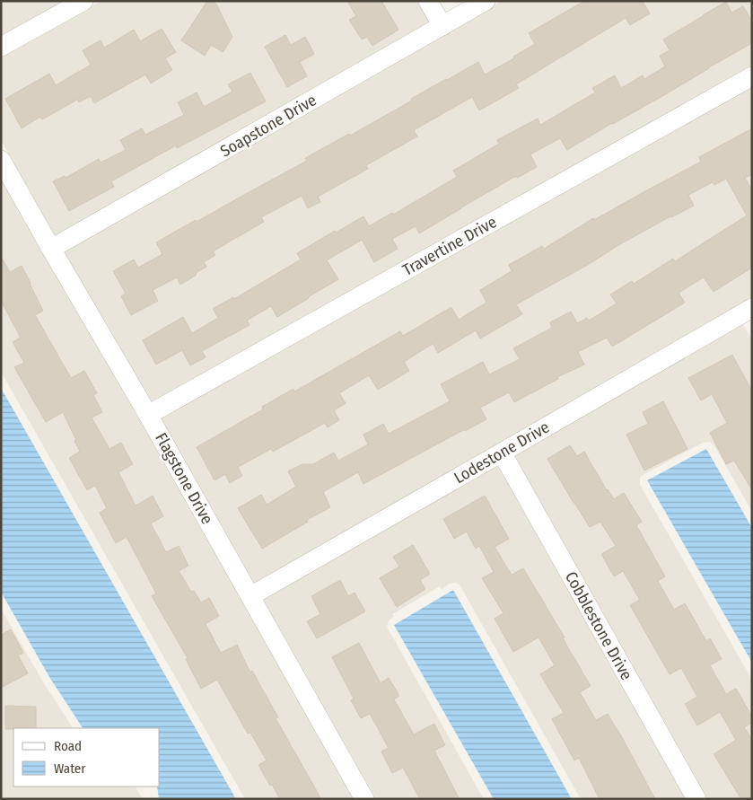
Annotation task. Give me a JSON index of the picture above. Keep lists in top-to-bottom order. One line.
{"streets":{"street":["Soapstone Drive","Travertine Drive","Lodestone Drive","Flagstone Drive","Cobblestone Drive"]},"crossings":[["Soapstone Drive","Flagstone Drive"],["Travertine Drive","Flagstone Drive"],["Lodestone Drive","Flagstone Drive"],["Lodestone Drive","Cobblestone Drive"]],"legend":["Road","Water"]}
